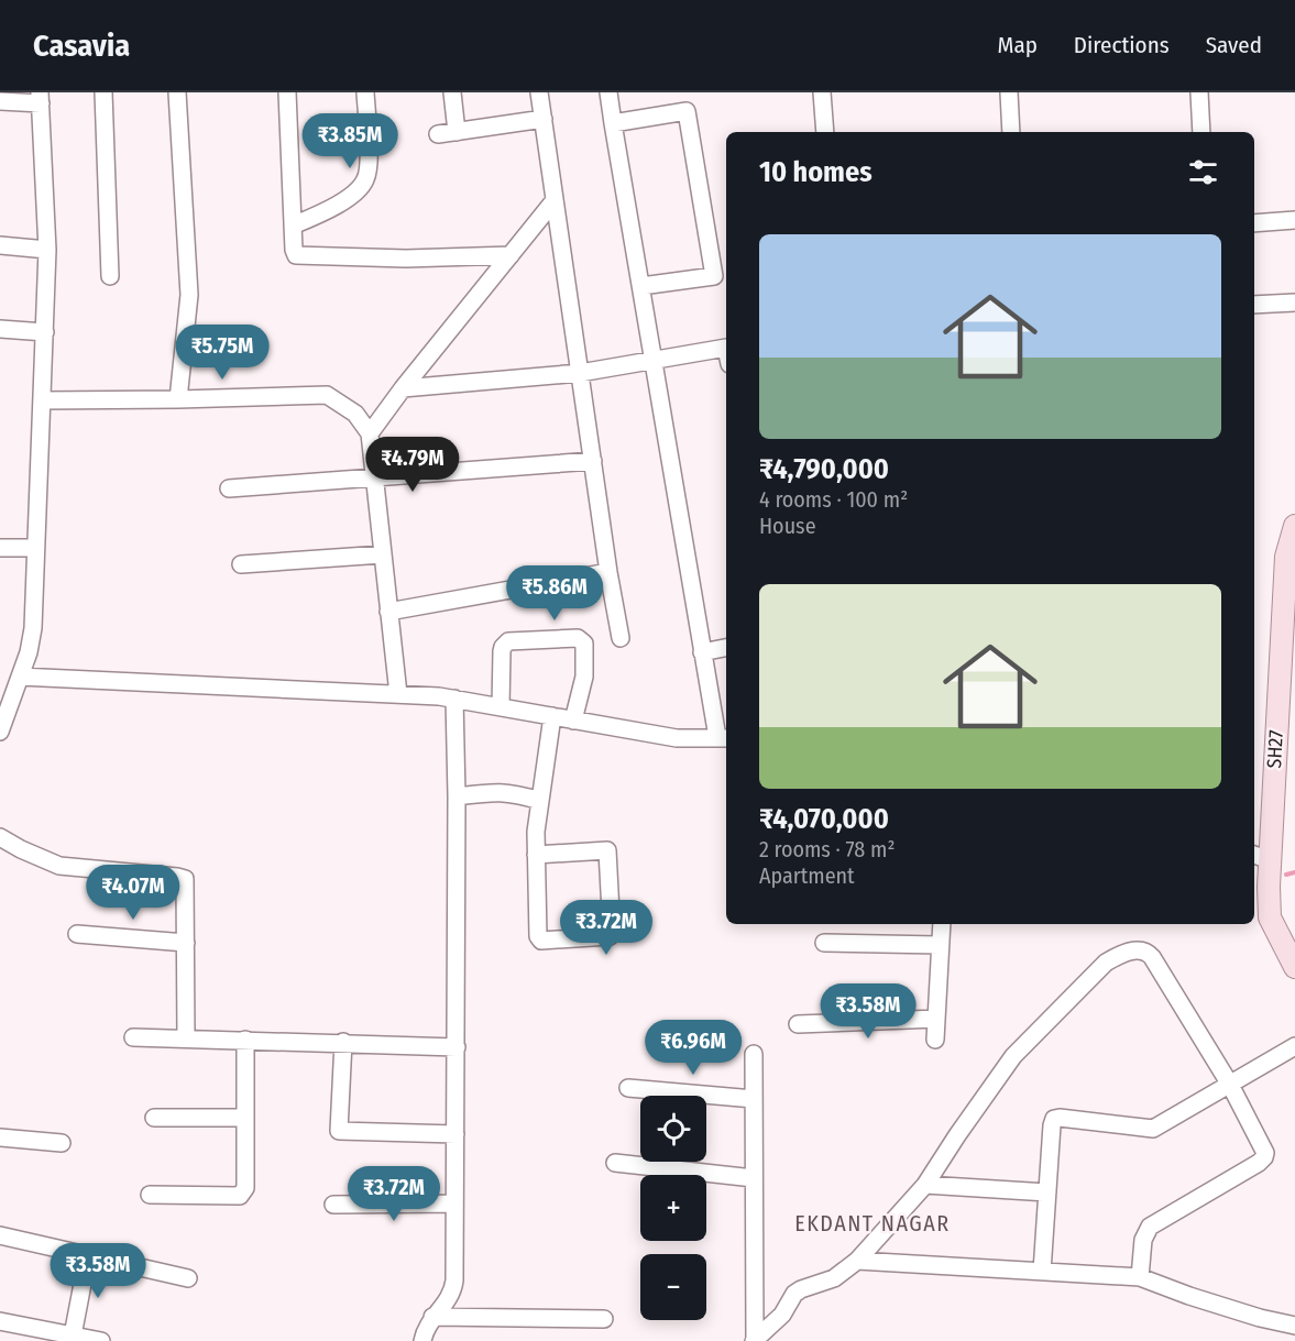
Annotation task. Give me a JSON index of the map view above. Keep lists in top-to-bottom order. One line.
{"streets":{"main road":["SH27"]},"districts":["EKDANT NAGAR"],"page":{"header":"Casavia","nav":["Map","Directions","Saved"],"price":["₹3.85M","₹5.75M","₹4.79M","₹5.86M","₹4.07M","₹3.72M","₹3.58M","₹6.96M","₹3.72M","₹3.58M"],"heading":"10 homes","list":[{"name":"₹4,790,000","note":"4 rooms · 100 m² · House"},{"name":"₹4,070,000","note":"2 rooms · 78 m² · Apartment"}],"map_buttons":["+","−"]}}
